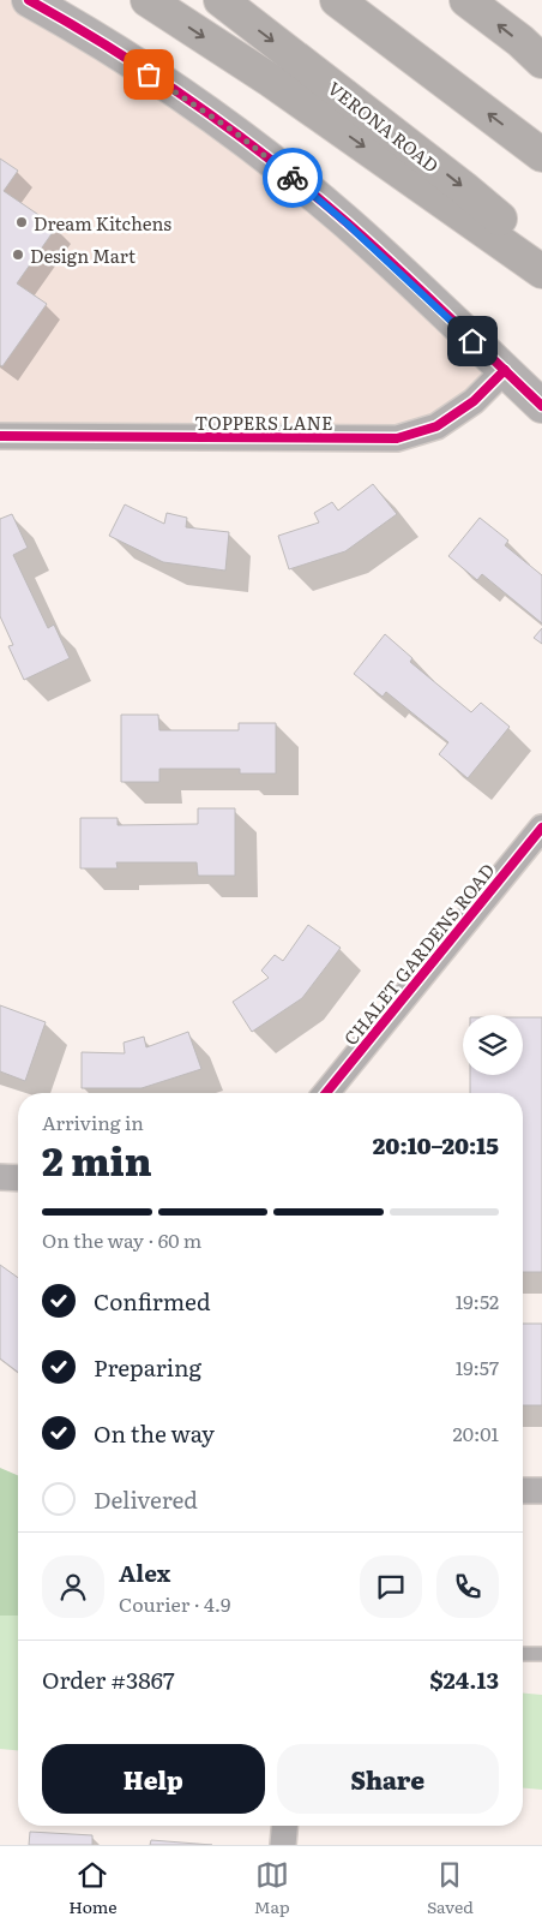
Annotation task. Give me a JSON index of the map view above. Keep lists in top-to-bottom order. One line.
{"streets":{"highway":["VERONA ROAD"],"street":["TOPPERS LANE","CHALET GARDENS ROAD"]},"places":["Dream Kitchens","Design Mart"],"page":{"heading":["2 min","Arriving in","20:10–20:15"],"panel":["Alex","Courier · 4.9","Order #3867","$24.13"],"bar":"On the way · 60 m","list":[["Confirmed","19:52"],["Preparing","19:57"],["On the way","20:01"],"Delivered"],"buttons":["Help","Share"],"tabs":["Home","Map","Saved"]}}
